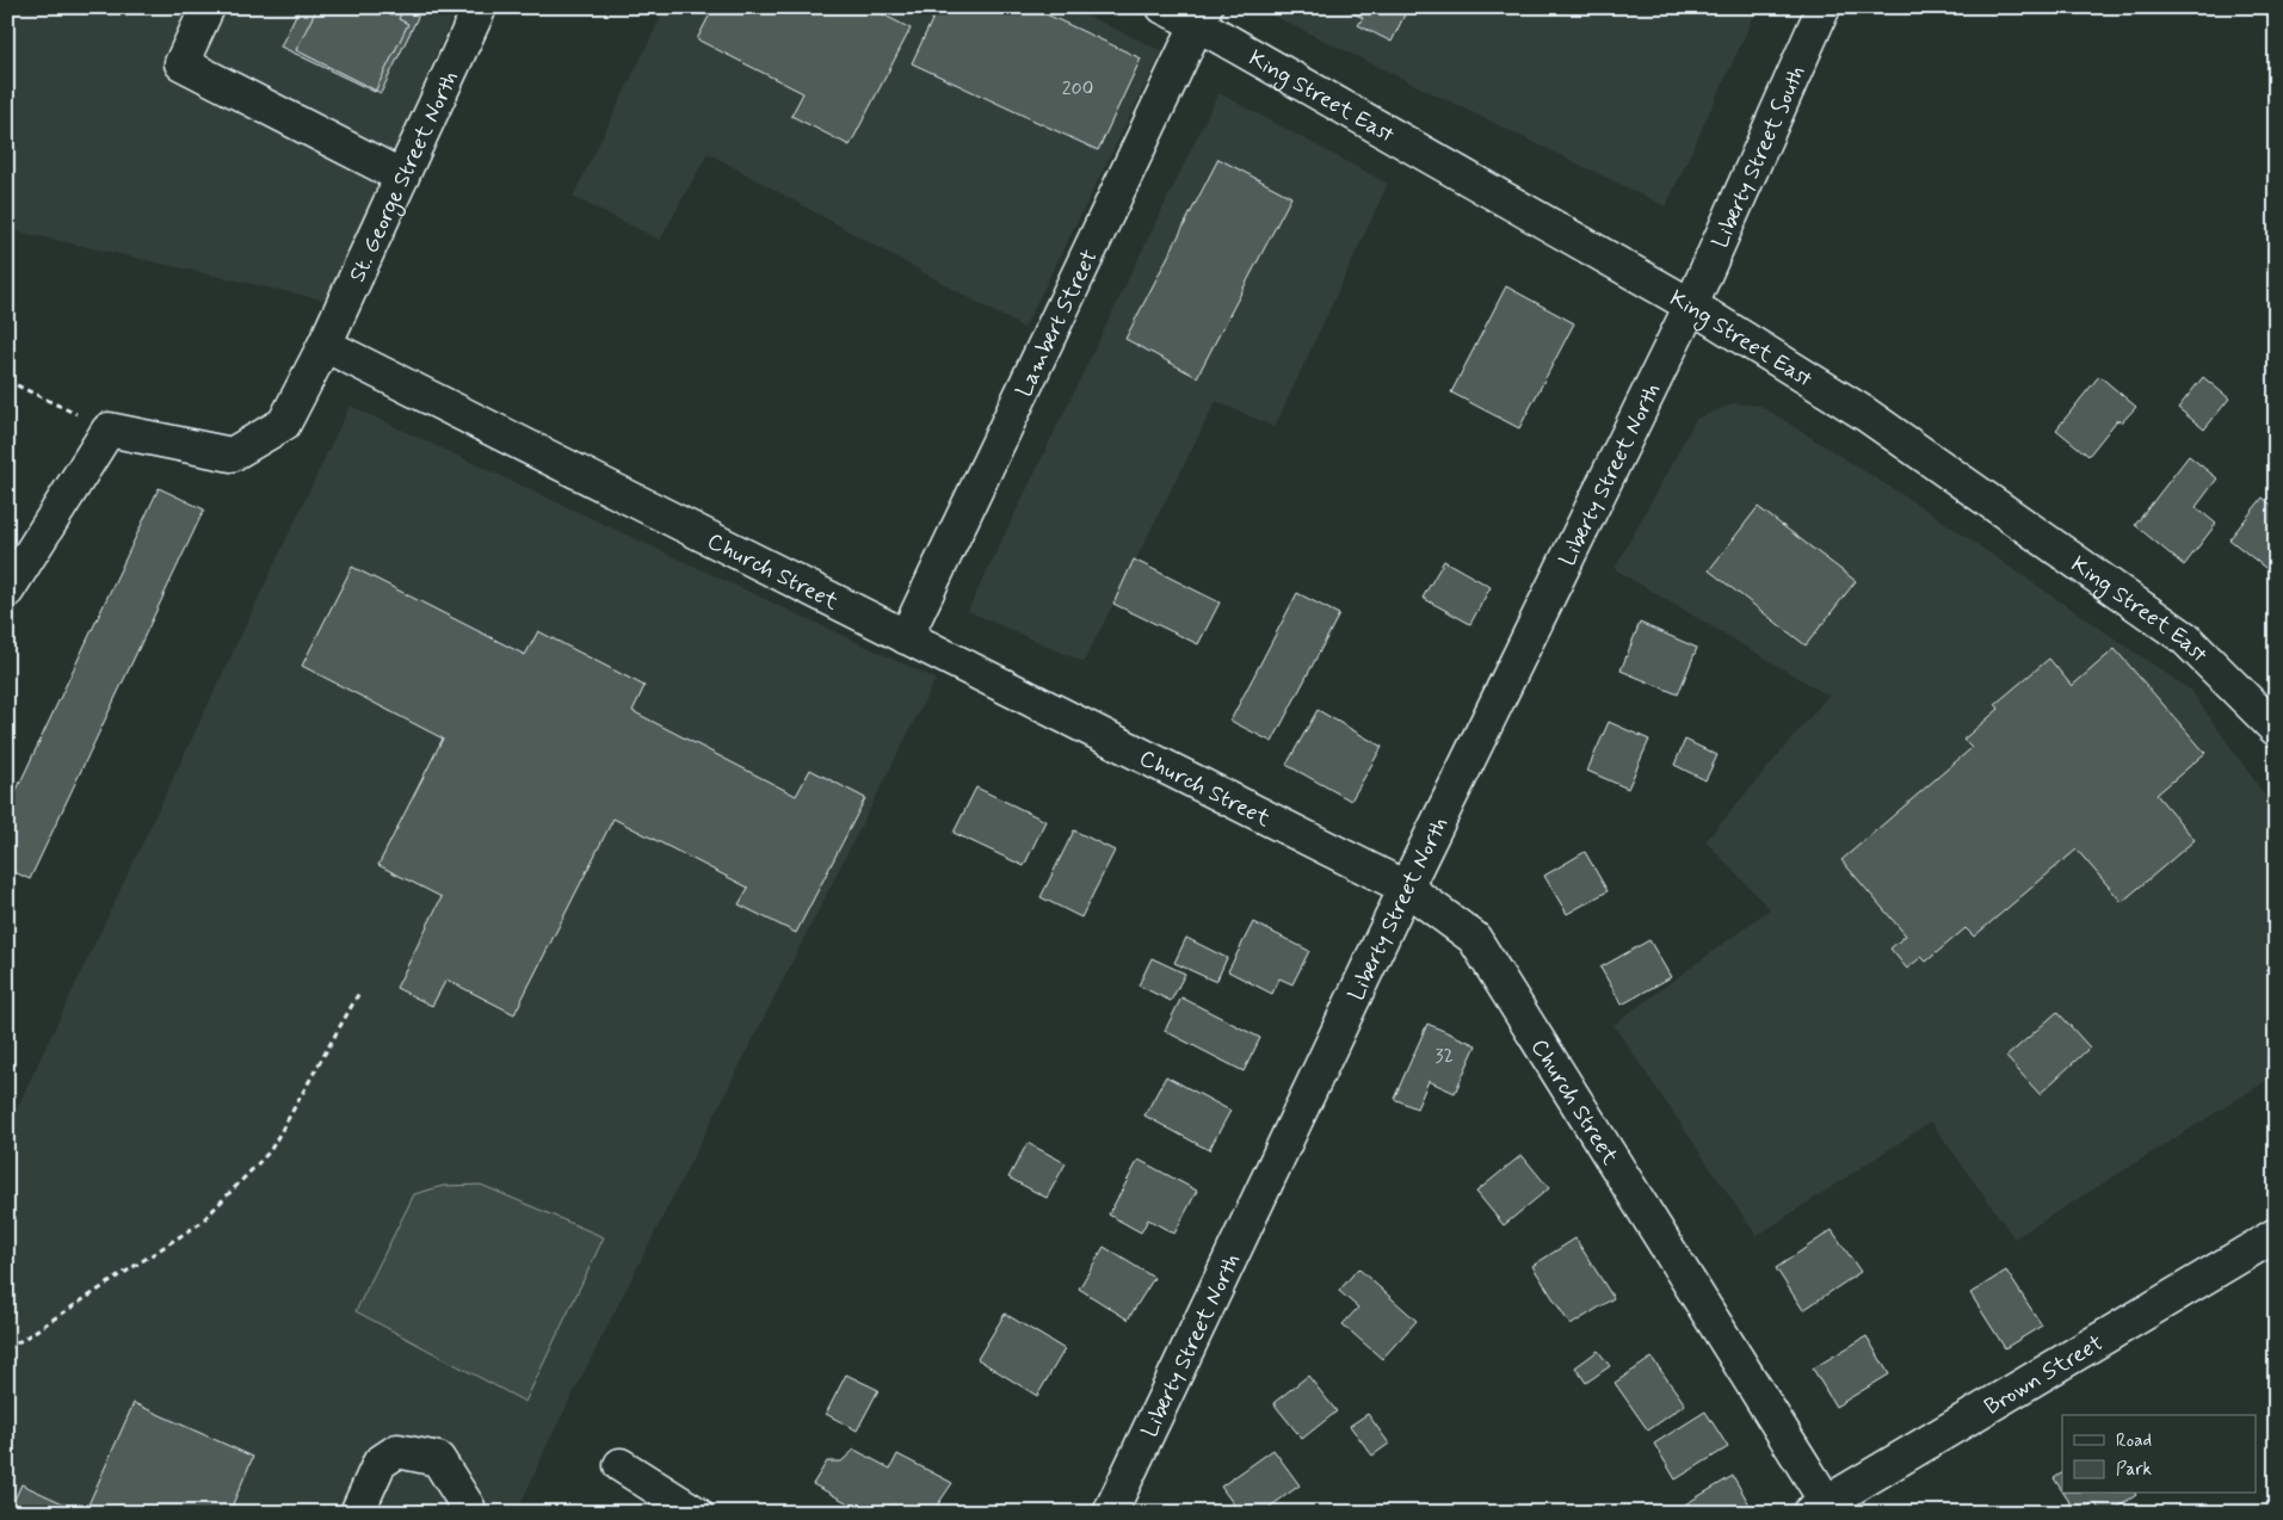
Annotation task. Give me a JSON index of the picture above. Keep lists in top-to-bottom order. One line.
{"streets":{"street":["King Street East","Liberty Street South","St. George Street North","Lambert Street","Liberty Street North","Church Street","Brown Street"]},"crossings":[["King Street East","Liberty Street South"],["King Street East","Lambert Street"],["King Street East","Liberty Street North"],["Liberty Street South","Liberty Street North"],["St. George Street North","Church Street"],["Lambert Street","Church Street"],["Liberty Street North","Church Street"],["Church Street","Brown Street"]],"house_numbers":["200","32"],"legend":["Road","Park"]}
